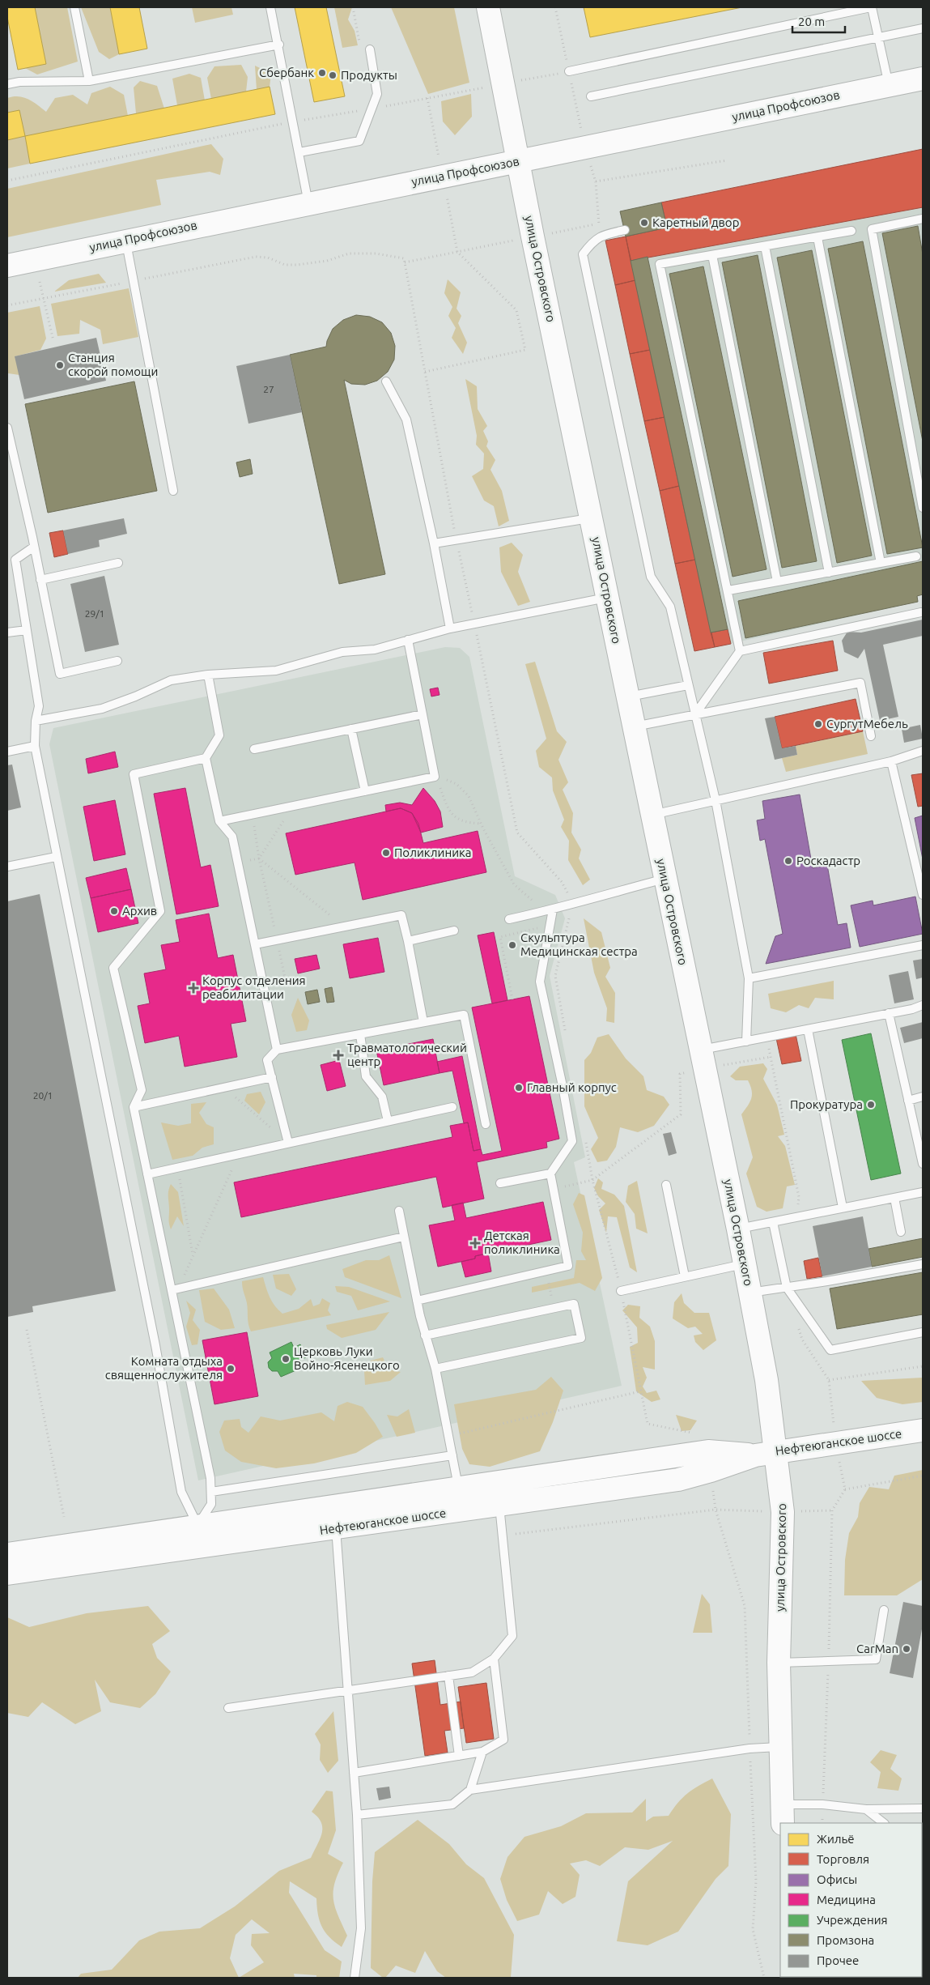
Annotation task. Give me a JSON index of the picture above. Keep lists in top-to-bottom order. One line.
{"streets":{"main road":["улица Профсоюзов","улица Островского","Нефтеюганское шоссе"]},"crossings":[["улица Профсоюзов","улица Островского"],["улица Островского","Нефтеюганское шоссе"]],"places":{"other":["Сбербанк","Продукты","Каретный двор","Станция скорой помощи","СургутМебель","Поликлиника","Роскадастр","Архив","Скульптура Медицинская сестра","Главный корпус","Прокуратура","Церковь Луки Войно-Ясенецкого","Комната отдыха священнослужителя","CarMan"],"health":["Корпус отделения реабилитации","Травматологический центр","Детская поликлиника"]},"house_numbers":["27","29/1","20/1"],"legend":["Жильё","Торговля","Офисы","Медицина","Учреждения","Промзона","Прочее"],"scale_bar":"20 m"}
